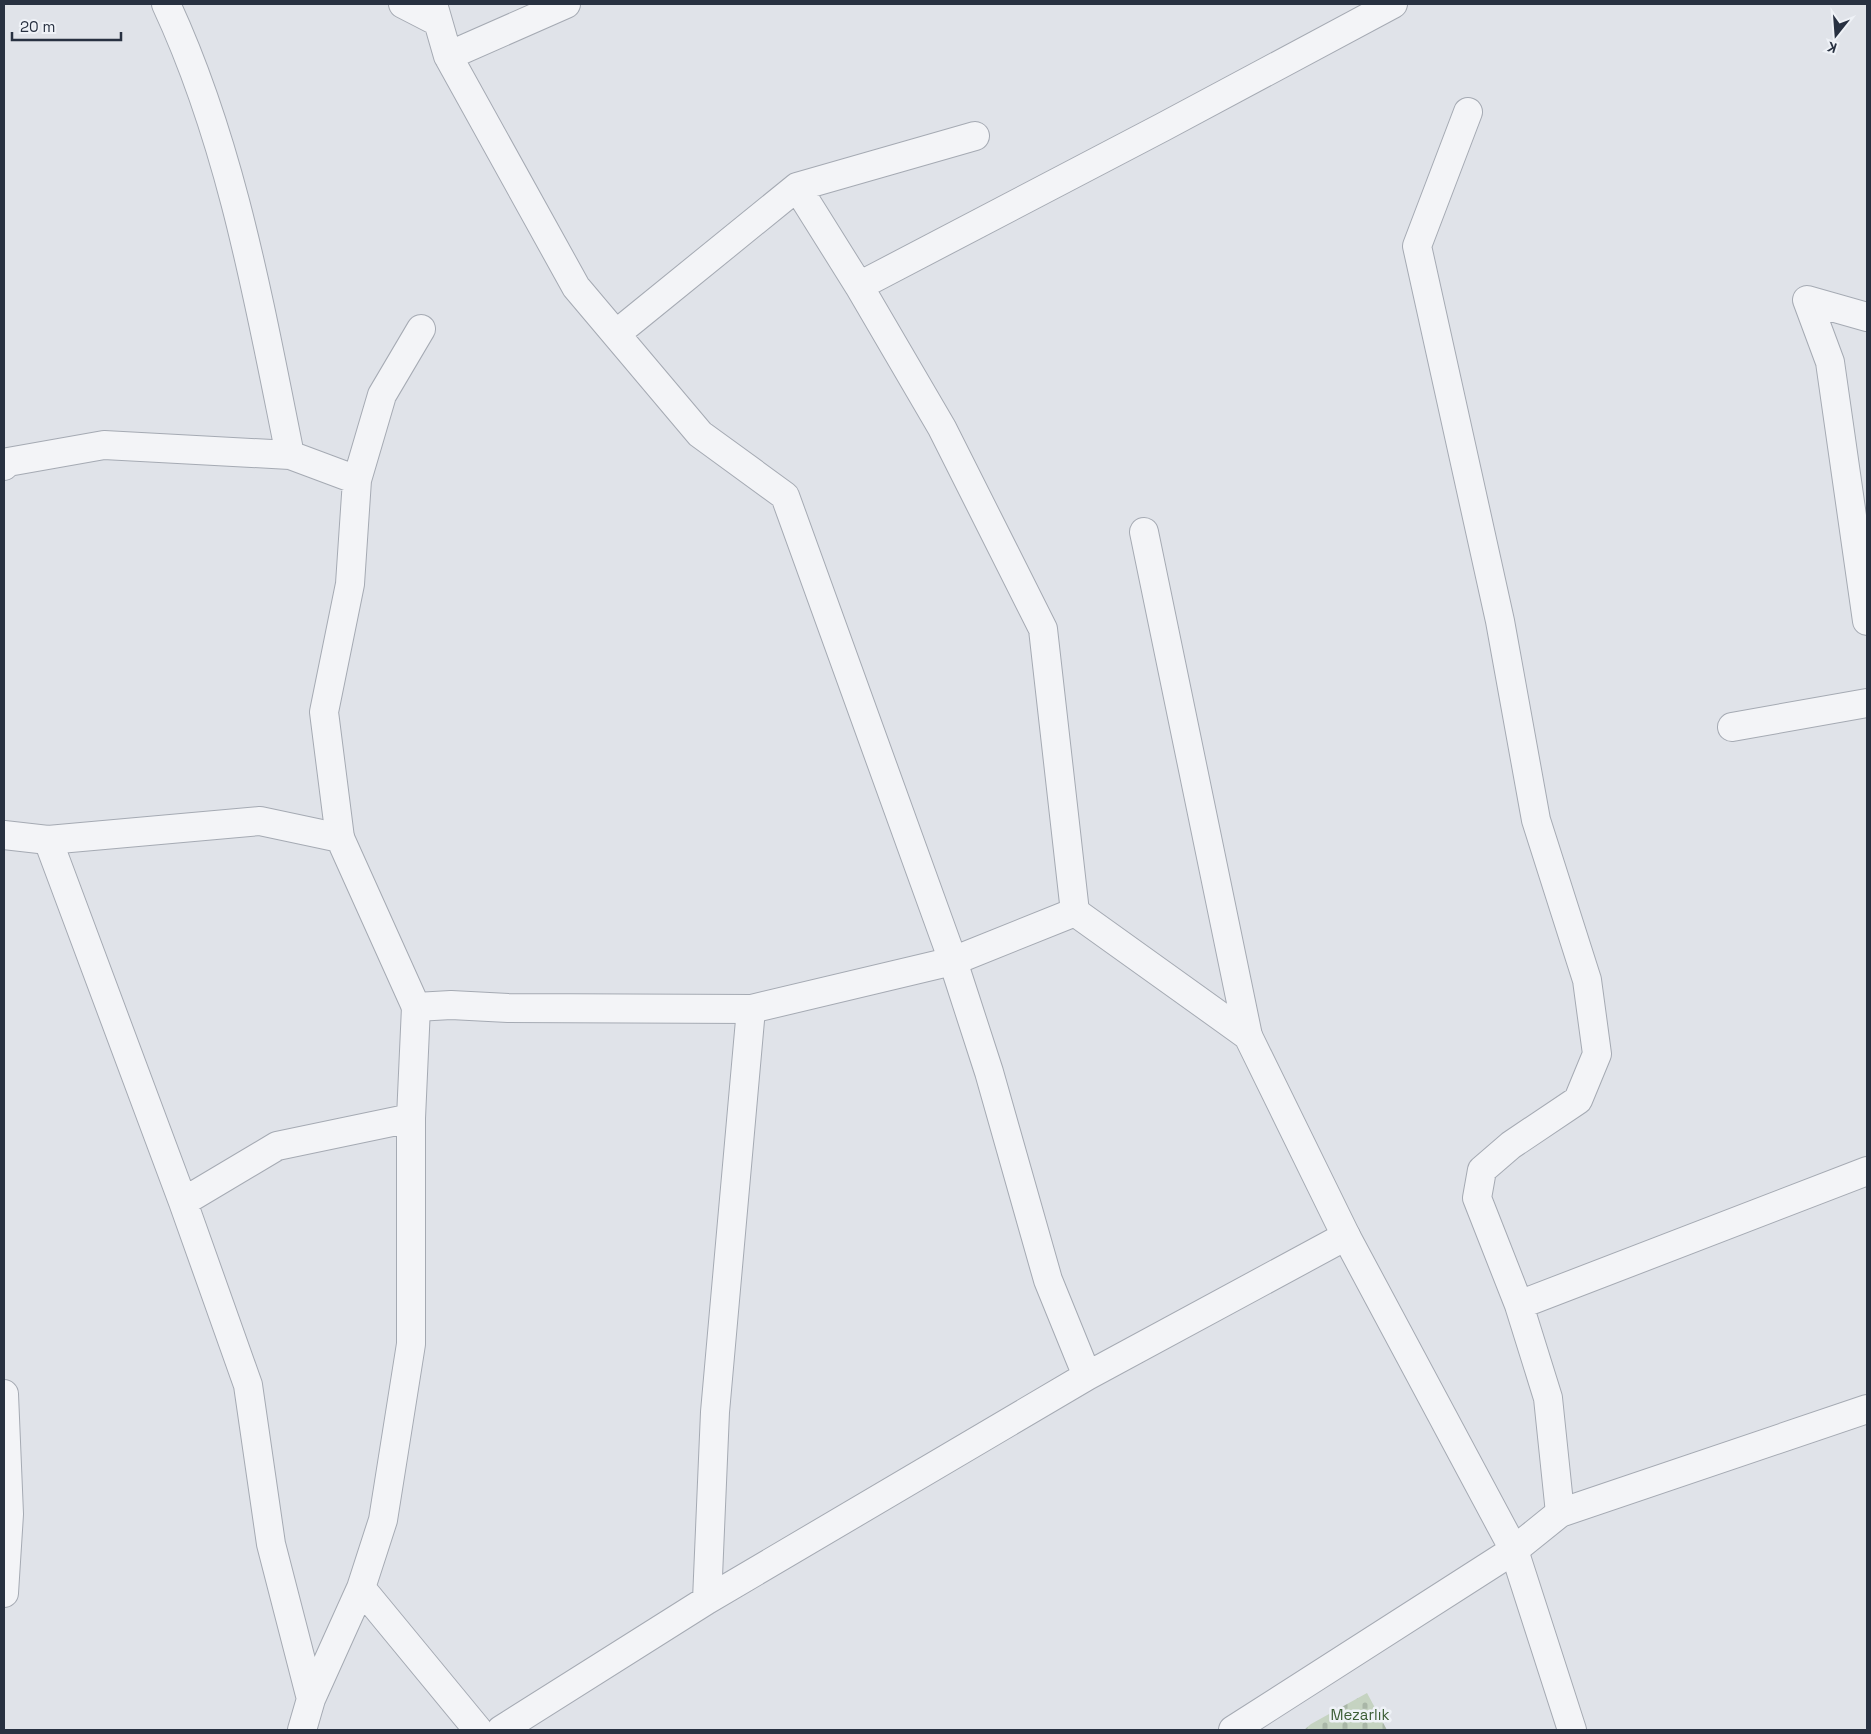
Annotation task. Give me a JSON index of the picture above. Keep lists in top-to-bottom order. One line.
{"parks":["Mezarlık"],"scale_bar":"20 m","north":"bottom"}
